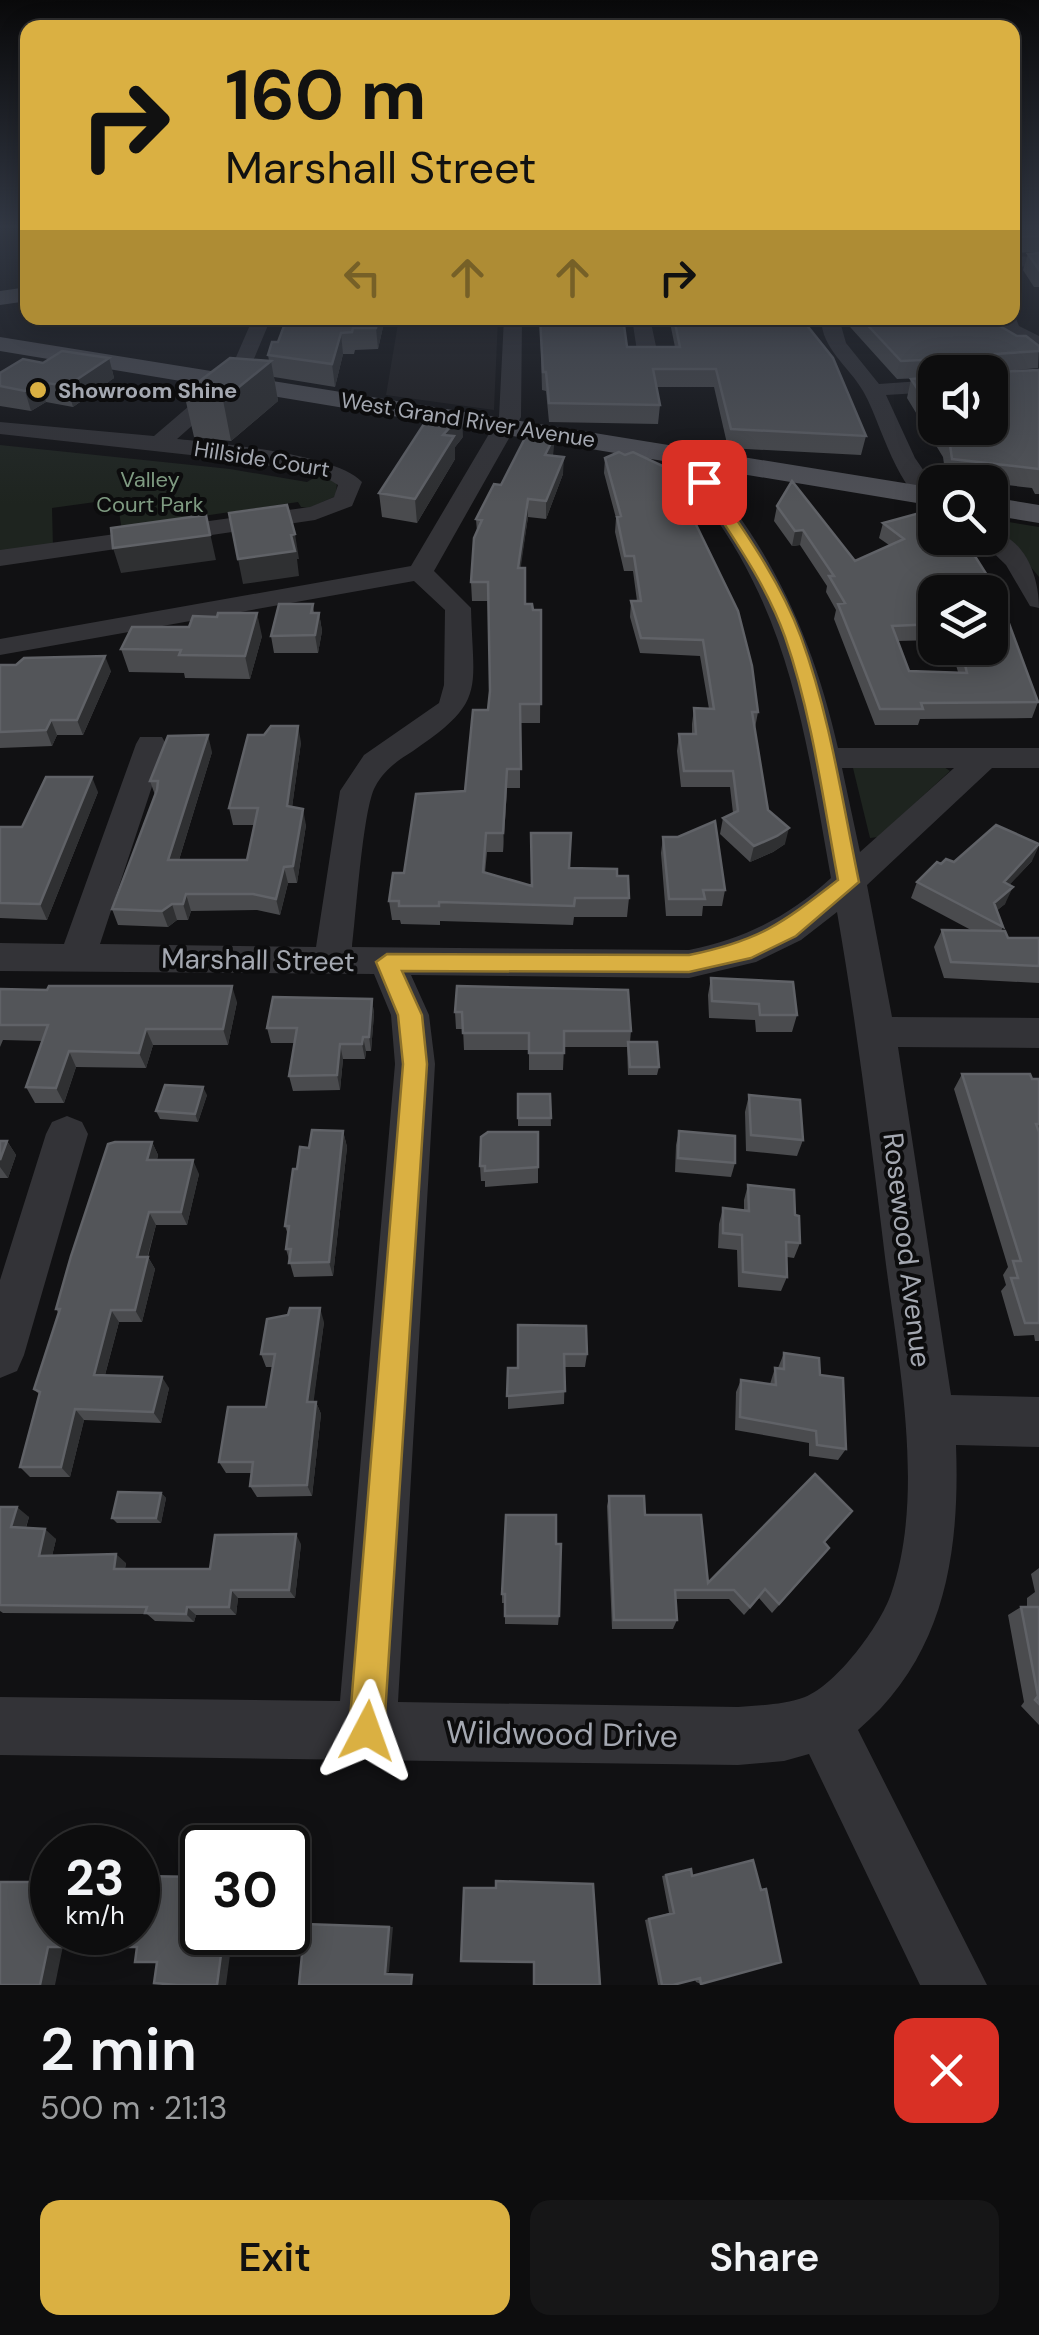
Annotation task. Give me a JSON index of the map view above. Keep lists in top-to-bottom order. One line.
{"streets":{"main road":["West Grand River Avenue"],"street":["Hillside Court","Marshall Street","Rosewood Avenue","Wildwood Drive"]},"crossings":[["West Grand River Avenue","Rosewood Avenue"],["Marshall Street","Rosewood Avenue"],["Rosewood Avenue","Wildwood Drive"]],"parks":["Valley Court Park"],"places":["Showroom Shine"],"page":{"turn":["160 m","Marshall Street"],"speed":"23 km/h","limit":"30","heading":["2 min","500 m · 21:13"],"buttons":["Exit","Share"]}}
